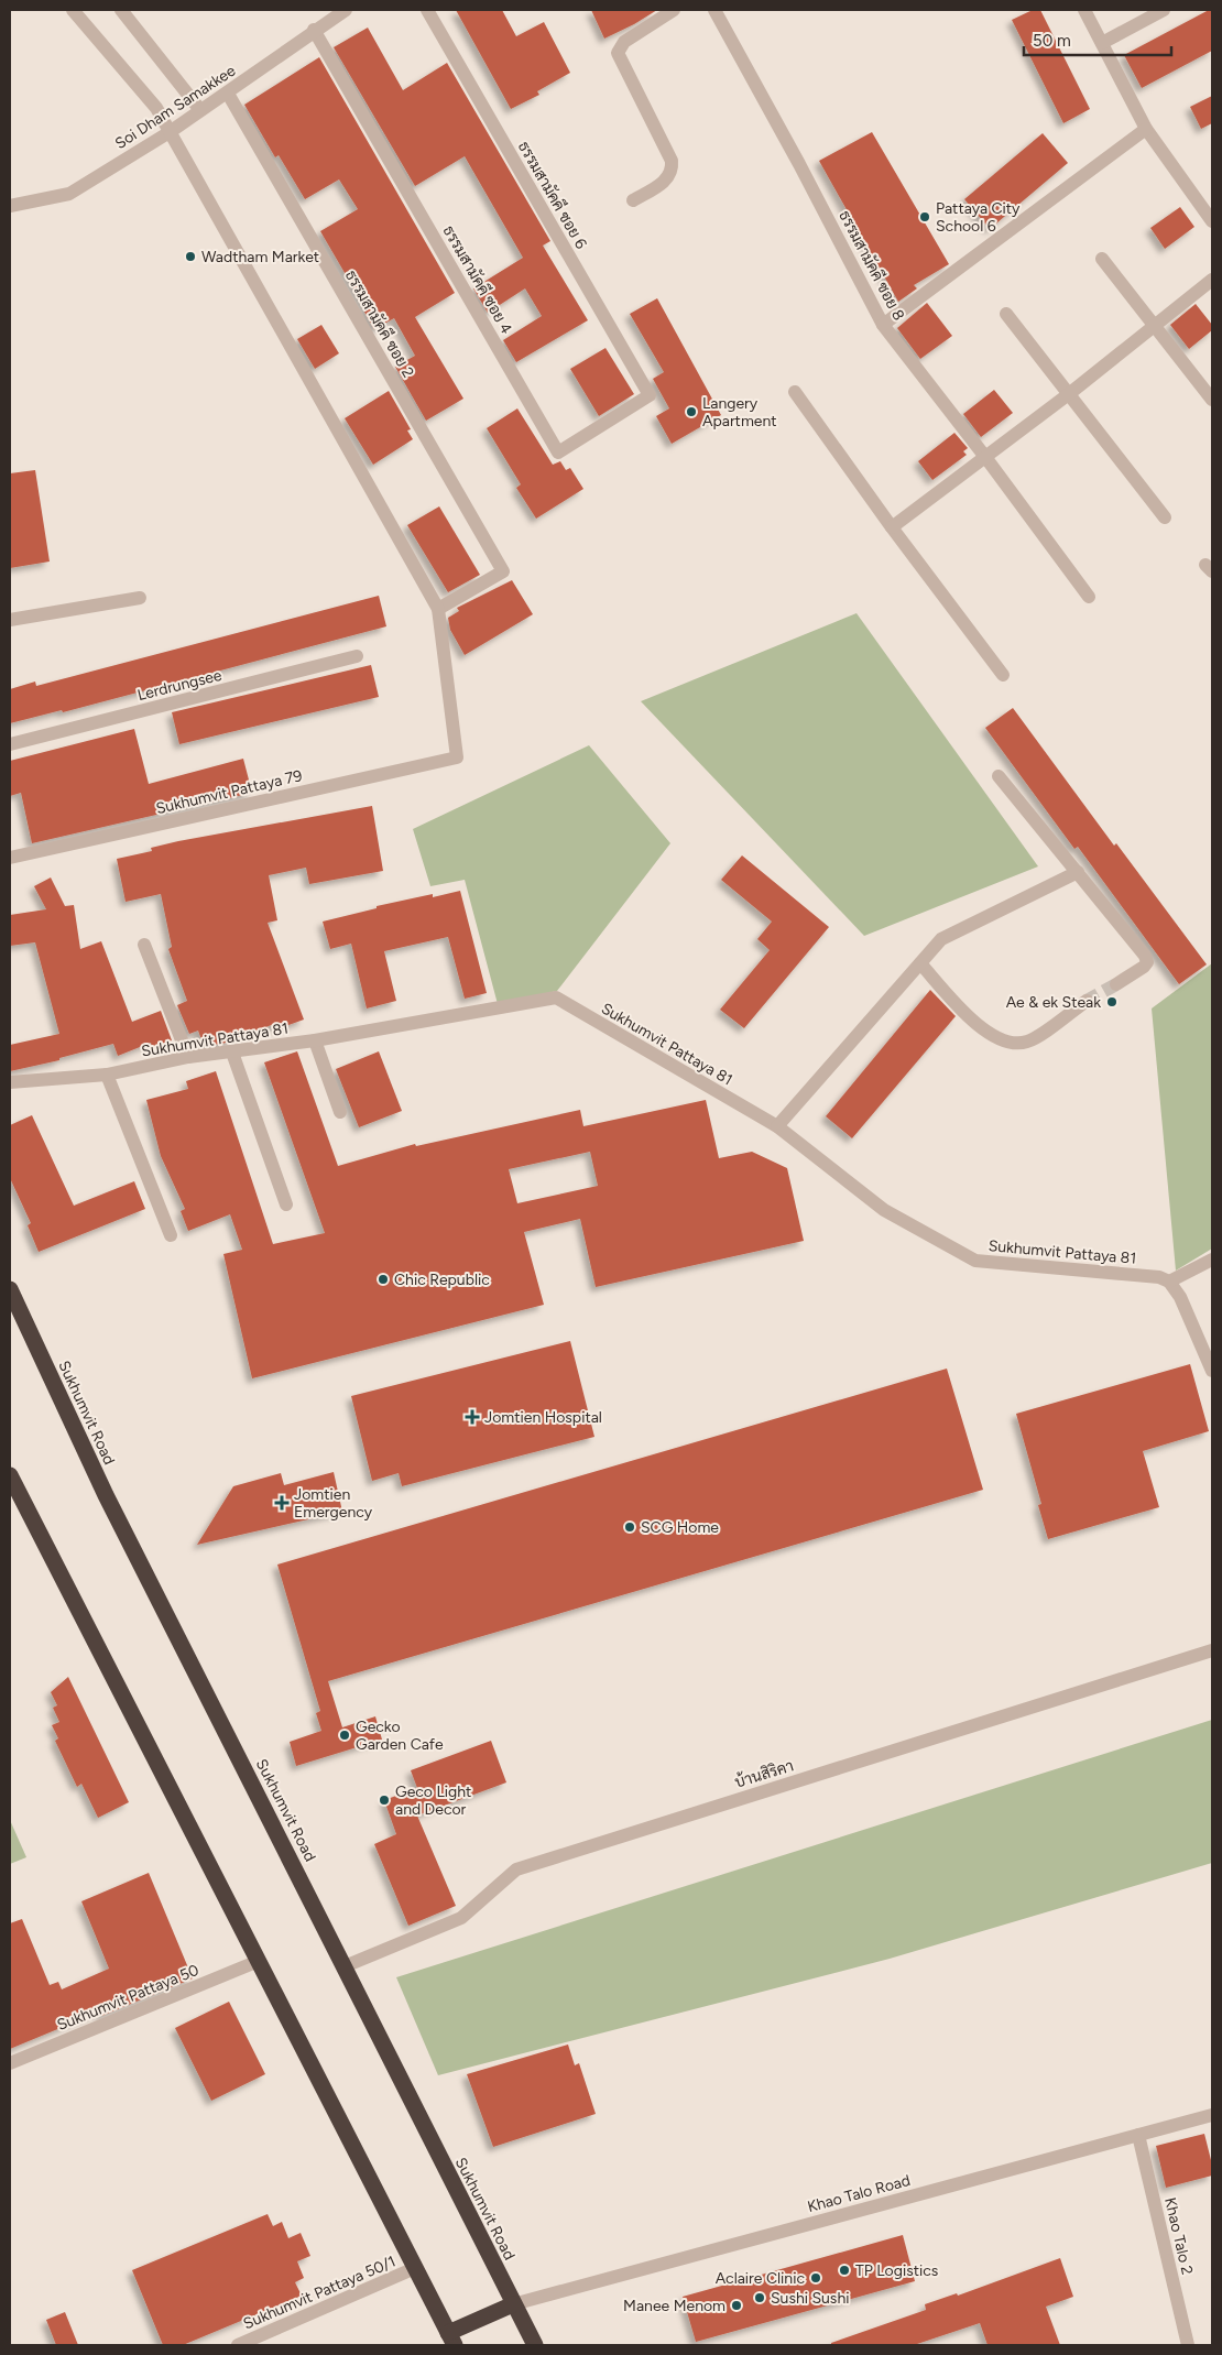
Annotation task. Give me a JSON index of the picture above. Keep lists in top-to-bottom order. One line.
{"streets":{"highway":["Sukhumvit Road"],"street":["Soi Dham Samakkee","ธรรมสามัคคี ซอย 6","ธรรมสามัคคี ซอย 8","ธรรมสามัคคี ซอย 4","ธรรมสามัคคี ซอย 2","Lerdrungsee","Sukhumvit Pattaya 79","Sukhumvit Pattaya 81","บ้านสิริคา","Sukhumvit Pattaya 50","Khao Talo Road","Khao Talo 2","Sukhumvit Pattaya 50/1"]},"crossings":[["Soi Dham Samakkee","ธรรมสามัคคี ซอย 4"],["Soi Dham Samakkee","ธรรมสามัคคี ซอย 2"],["ธรรมสามัคคี ซอย 6","ธรรมสามัคคี ซอย 4"],["ธรรมสามัคคี ซอย 2","Sukhumvit Pattaya 79"],["Sukhumvit Road","บ้านสิริคา"],["Sukhumvit Road","Khao Talo Road"],["Khao Talo Road","Khao Talo 2"]],"places":{"other":["Pattaya City School 6","Wadtham Market","Langery Apartment","Ae & ek Steak","Chic Republic","SCG Home","Gecko Garden Cafe","Geco Light and Decor","TP Logistics","Aclaire Clinic","Sushi Sushi","Manee Menom"],"health":["Jomtien Hospital","Jomtien Emergency"]},"scale_bar":"50 m"}
